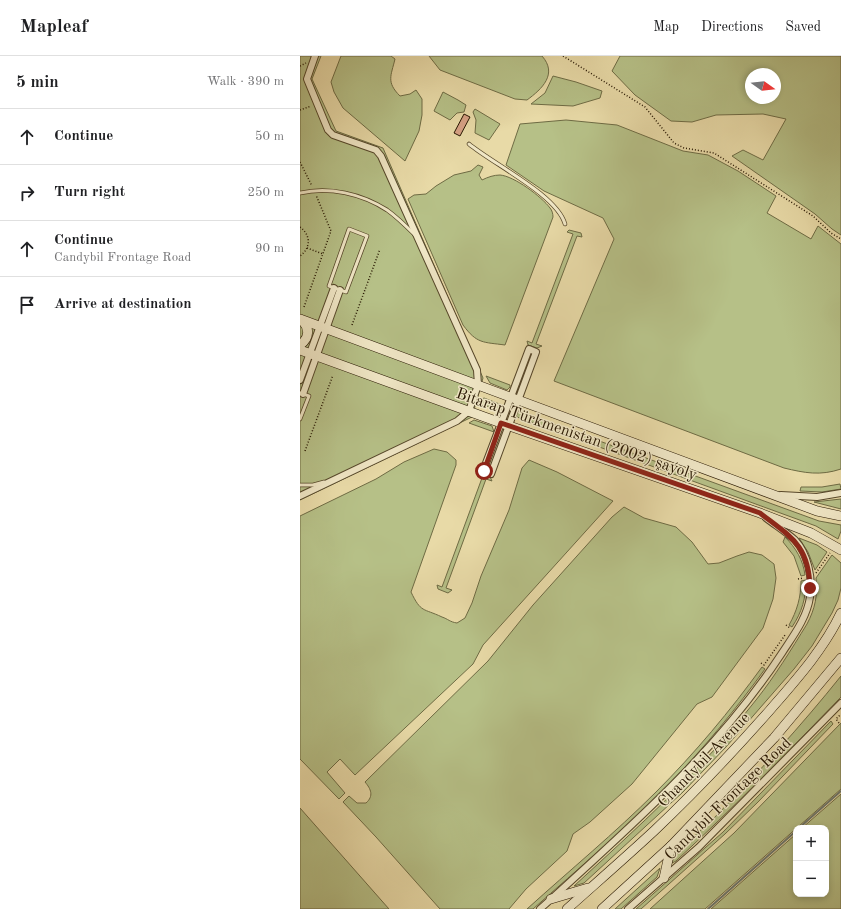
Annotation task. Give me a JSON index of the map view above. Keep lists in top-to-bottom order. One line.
{"streets":{"street":["Bitarap Türkmenistan (2002) şaýoly","Chandybil Avenue","Candybil Frontage Road"]},"north":"right","page":{"header":"Mapleaf","nav":["Map","Directions","Saved"],"heading":["5 min","Walk · 390 m"],"list":[["Continue","50 m"],["Turn right","250 m"],["Continue","Candybil Frontage Road","90 m"],"Arrive at destination"],"map_buttons":["+","−"]}}
